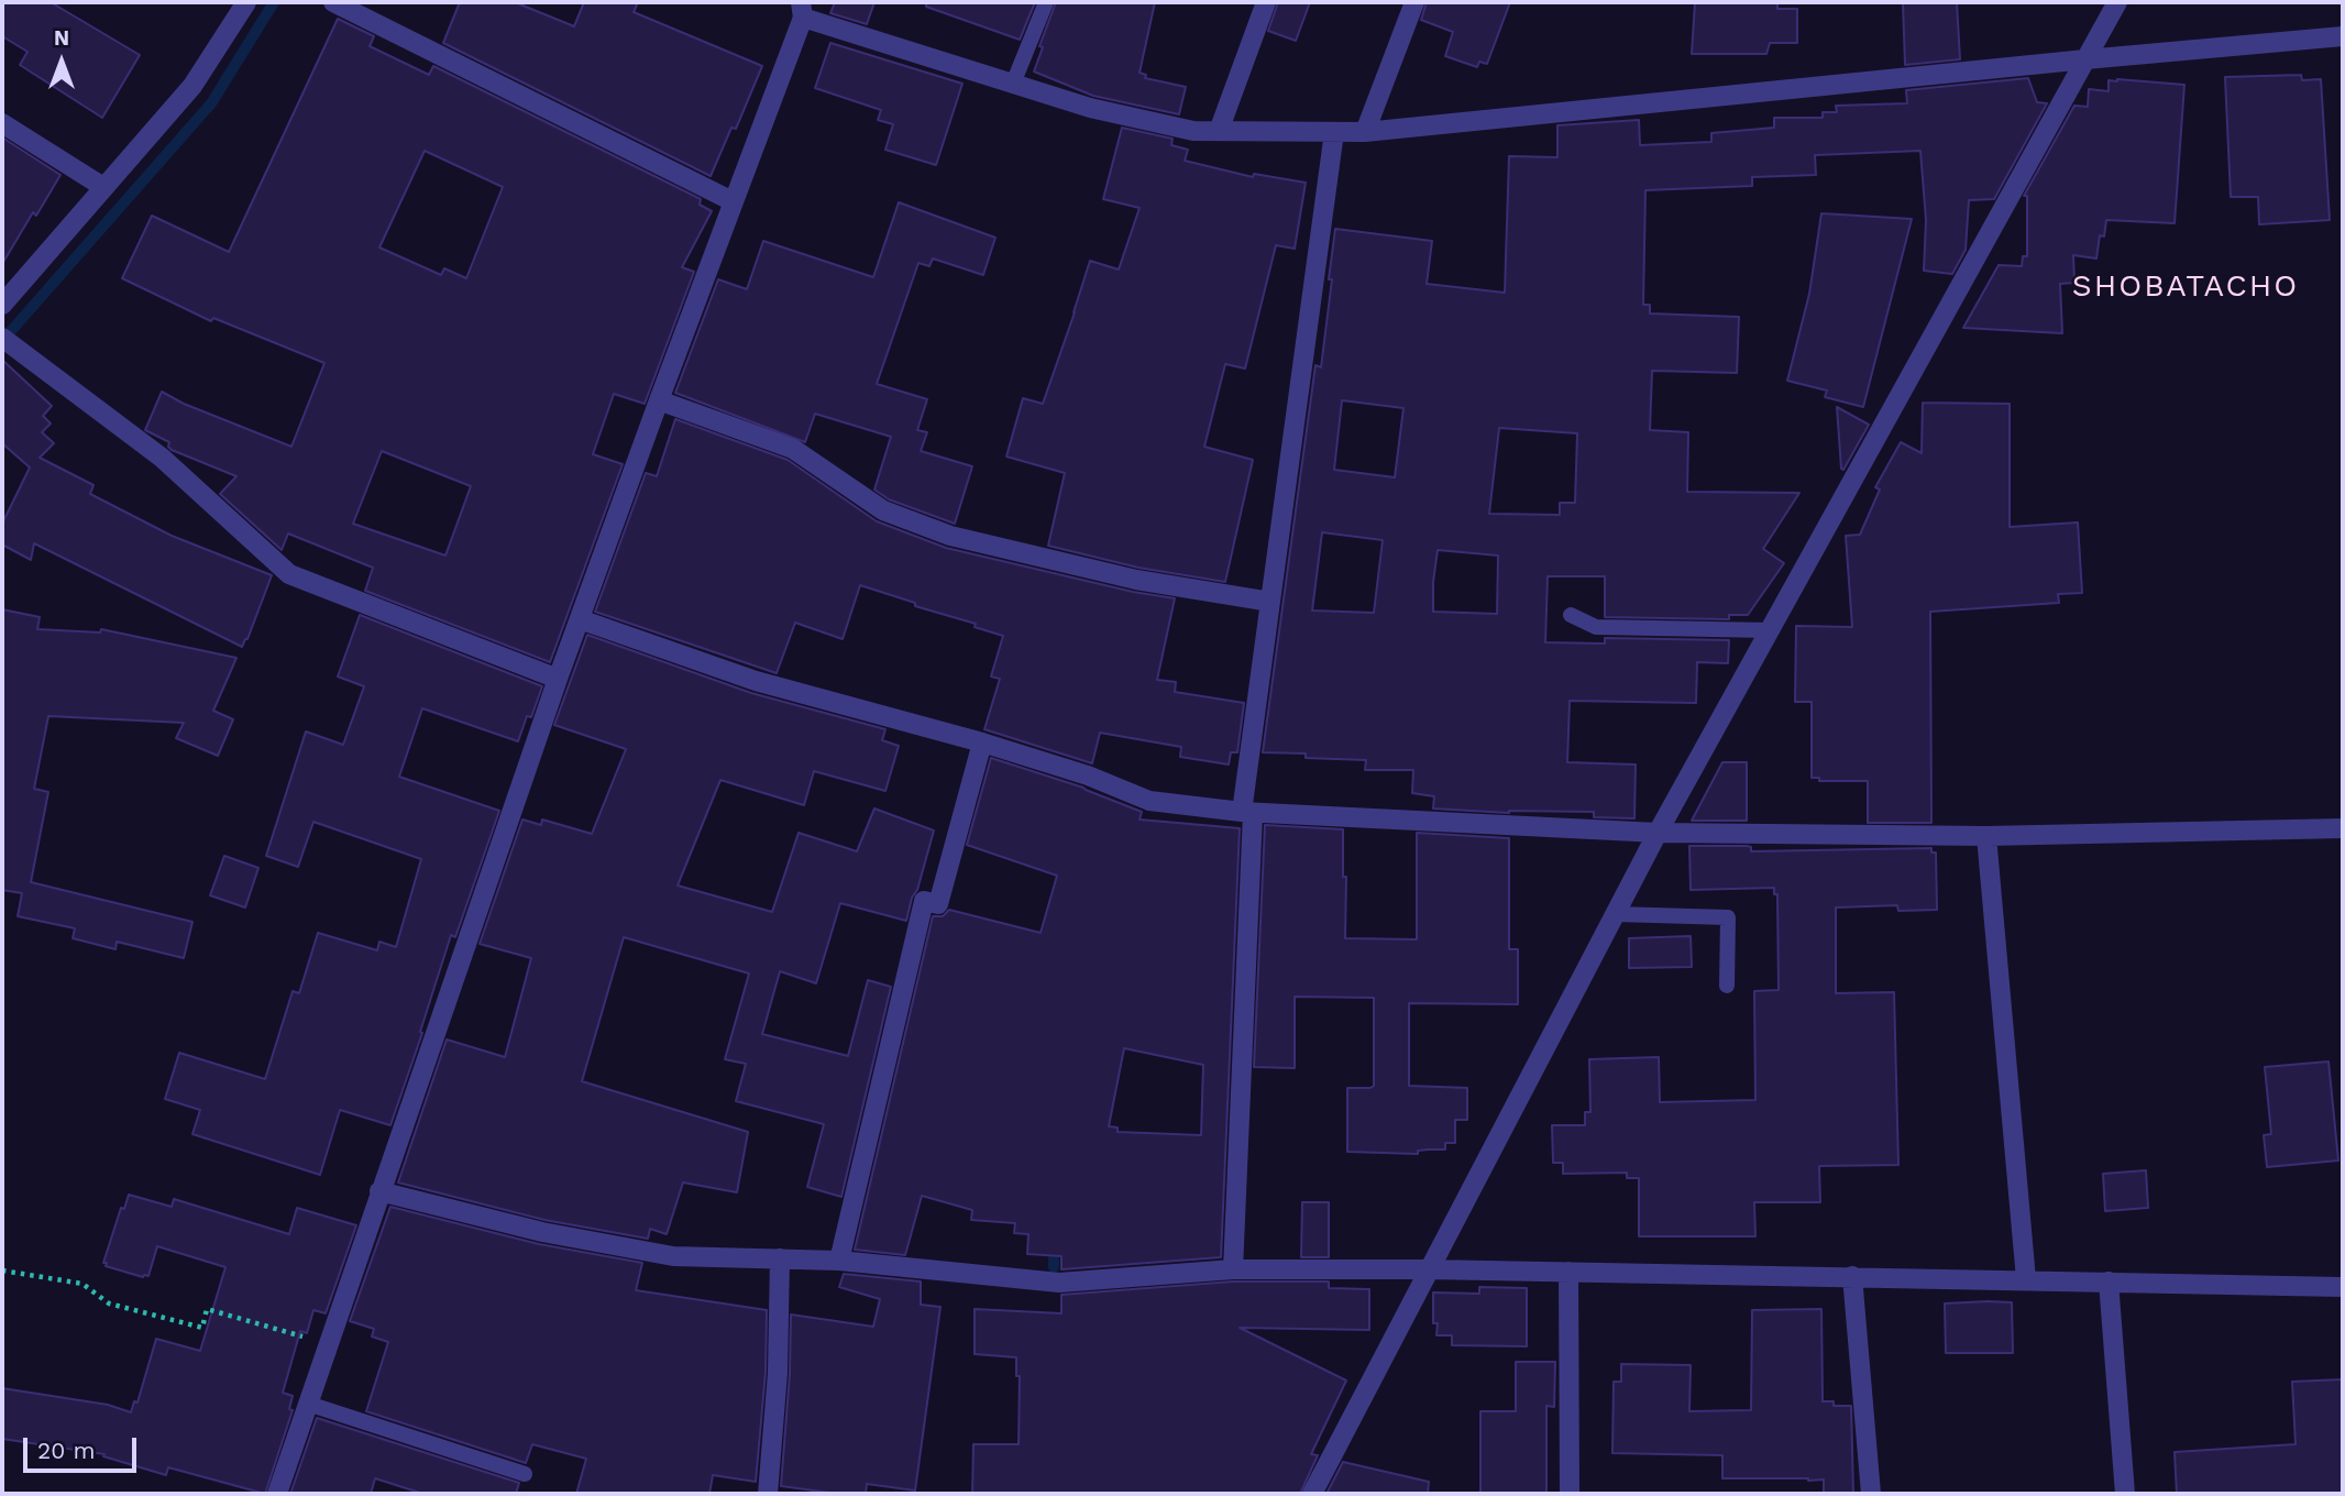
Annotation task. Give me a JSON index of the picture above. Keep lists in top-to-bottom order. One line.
{"districts":["SHOBATACHO"],"scale_bar":"20 m","north":"top"}
